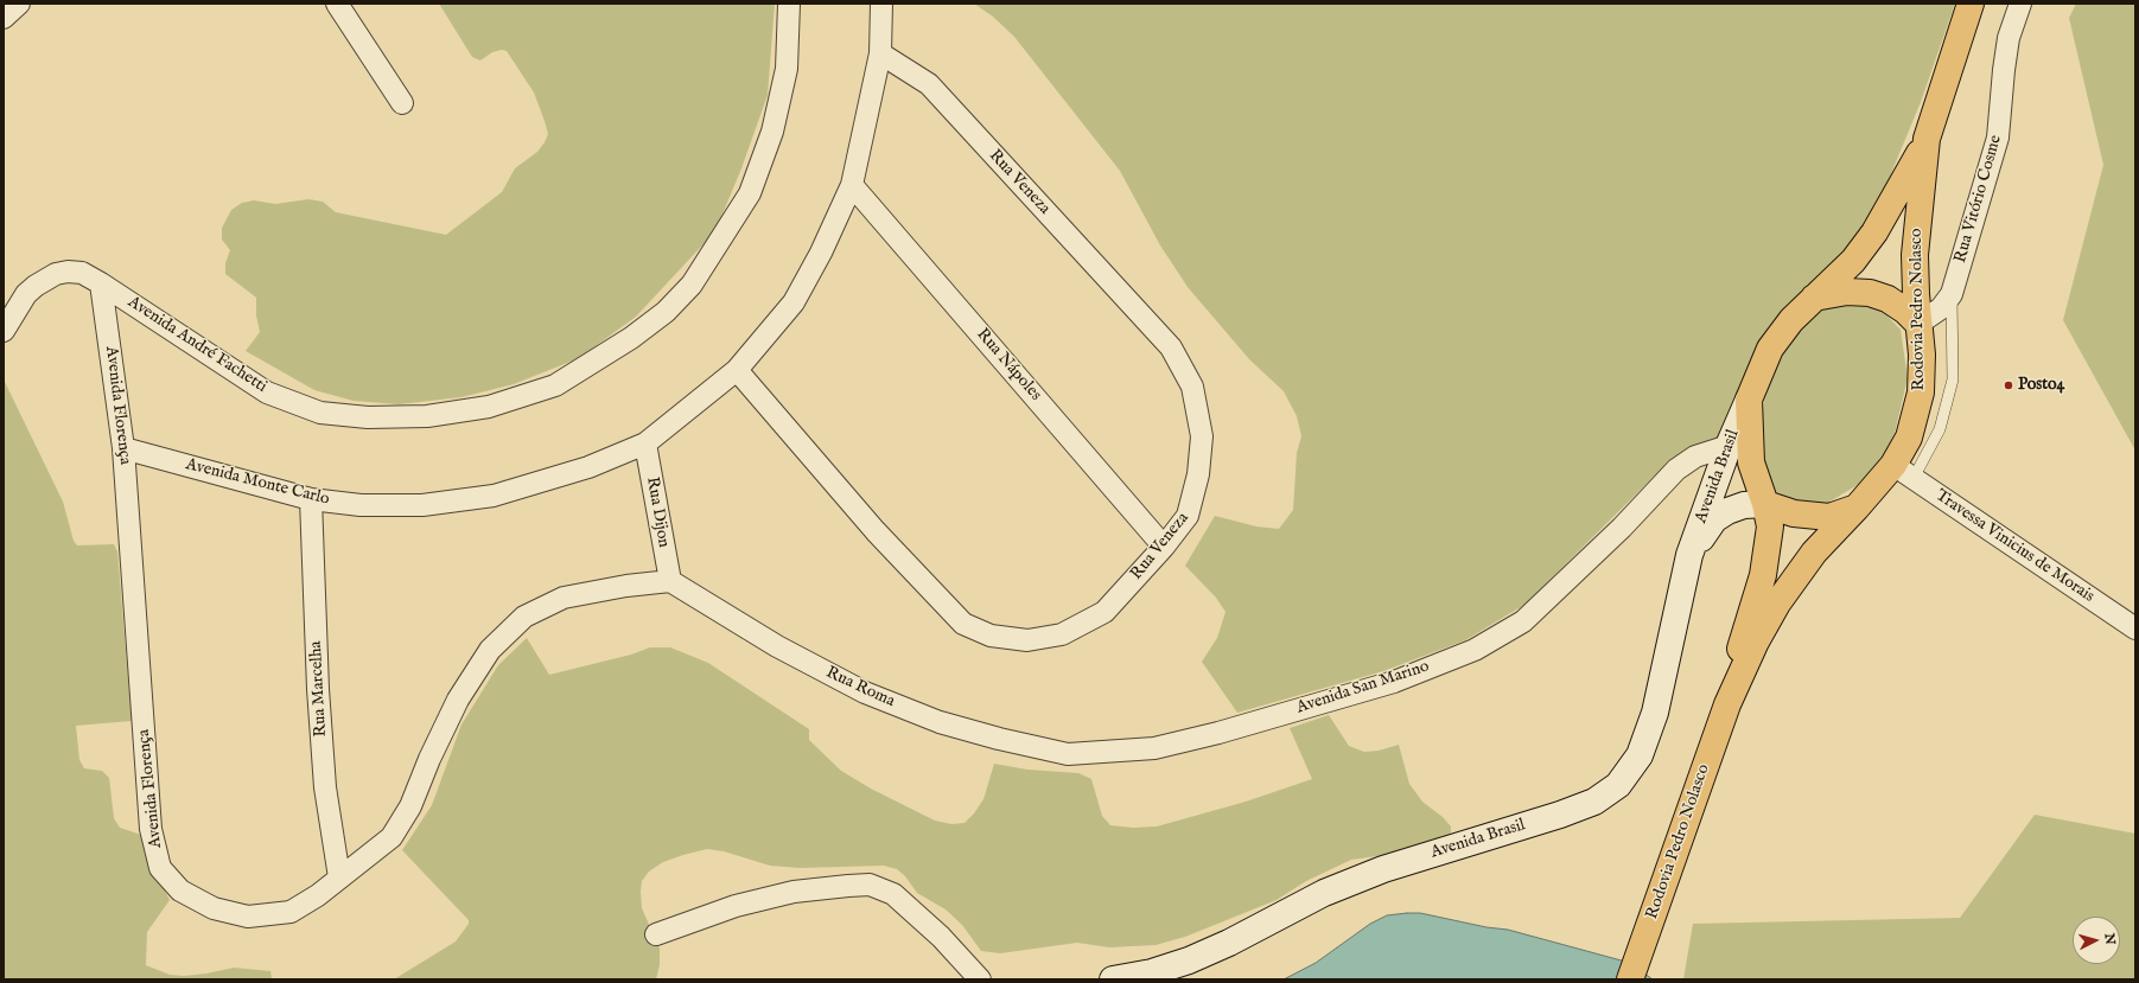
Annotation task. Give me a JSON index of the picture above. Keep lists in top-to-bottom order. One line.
{"streets":{"highway":["Rodovia Pedro Nolasco"],"main road":["Avenida Brasil"],"street":["Rua Veneza","Rua Vitório Cosme","Avenida André Fachetti","Rua Nápoles","Avenida Florença","Avenida Monte Carlo","Rua Dijon","Travessa Vinicius de Morais","Rua Roma","Avenida San Marino","Rua Marcelha"]},"crossings":[["Rua Veneza","Rua Nápoles"],["Rua Veneza","Avenida Monte Carlo"],["Rua Vitório Cosme","Rodovia Pedro Nolasco"],["Rodovia Pedro Nolasco","Avenida Brasil"],["Rodovia Pedro Nolasco","Travessa Vinicius de Morais"],["Avenida André Fachetti","Avenida Florença"],["Rua Nápoles","Avenida Monte Carlo"],["Avenida Florença","Avenida Monte Carlo"],["Avenida Florença","Rua Dijon"],["Avenida Florença","Rua Roma"],["Avenida Florença","Rua Marcelha"],["Avenida Brasil","Avenida San Marino"],["Avenida Monte Carlo","Rua Dijon"],["Avenida Monte Carlo","Rua Marcelha"],["Rua Dijon","Rua Roma"],["Rua Roma","Avenida San Marino"]],"places":["Posto4"],"north":"right"}
